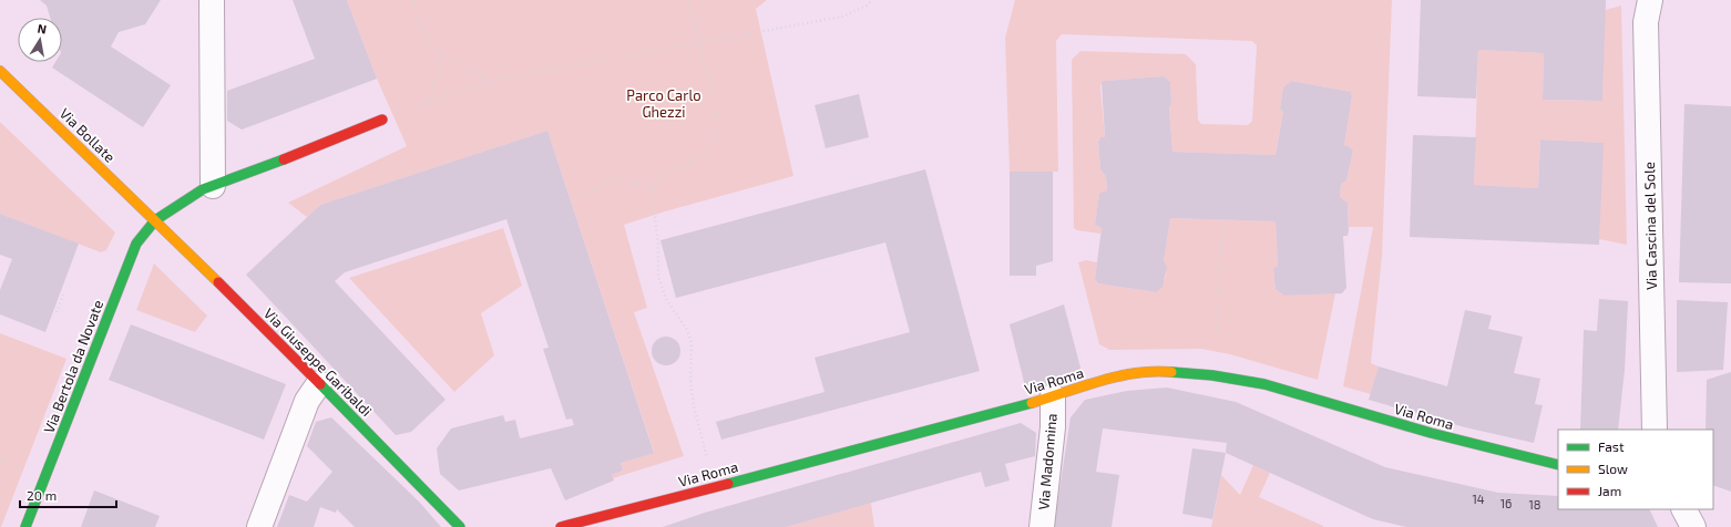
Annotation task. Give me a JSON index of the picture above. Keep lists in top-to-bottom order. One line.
{"streets":{"street":["Via Bollate","Via Cascina del Sole","Via Giuseppe Garibaldi","Via Bertola da Novate","Via Roma","Via Madonnina"]},"crossings":[["Via Bollate","Via Giuseppe Garibaldi"],["Via Bollate","Via Bertola da Novate"],["Via Giuseppe Garibaldi","Via Bertola da Novate"],["Via Roma","Via Madonnina"]],"parks":["Parco Carlo Ghezzi"],"house_numbers":["14","16","18"],"legend":["Fast","Slow","Jam"],"scale_bar":"20 m","north":"top"}
